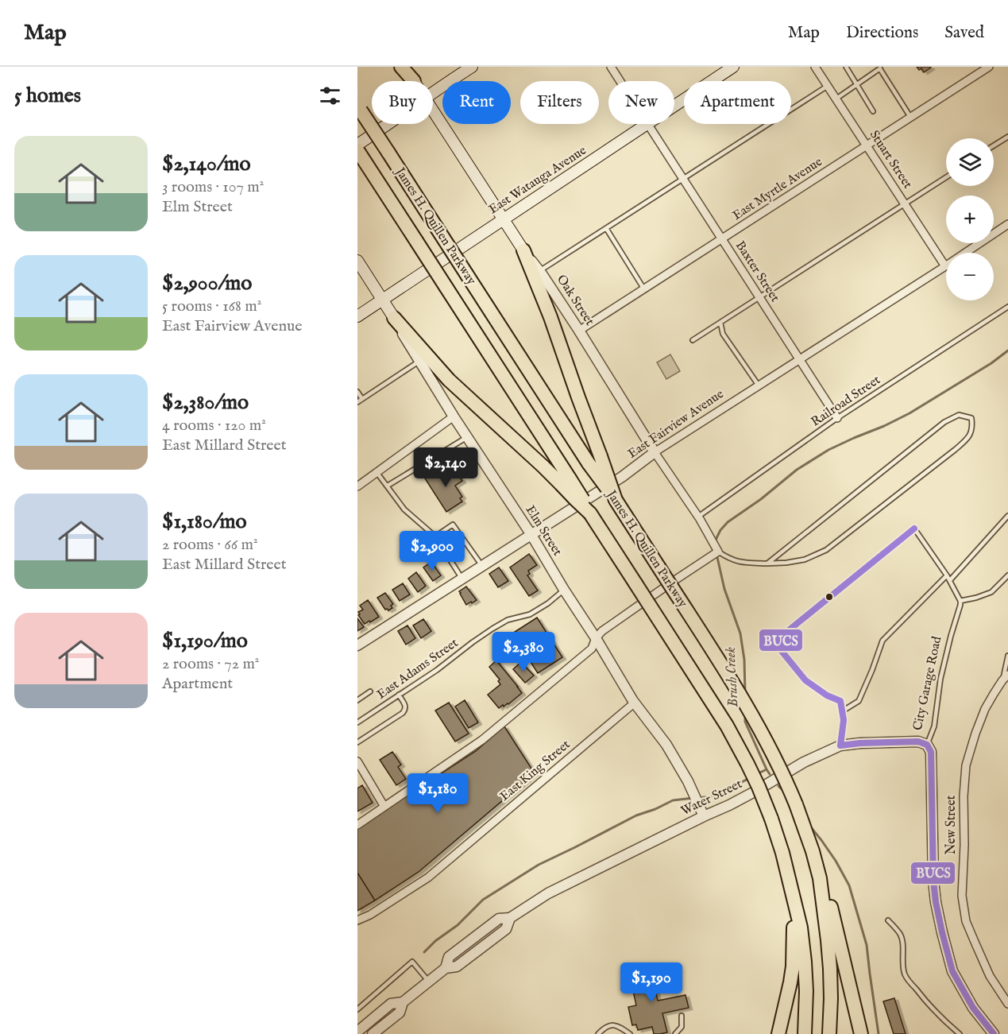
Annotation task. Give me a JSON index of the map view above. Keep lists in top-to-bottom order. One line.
{"streets":{"highway":["James H. Quillen Parkway"],"main road":["East Watauga Avenue","Oak Street","Elm Street"],"street":["Stuart Street","East Myrtle Avenue","Baxter Street","East Fairview Avenue","City Garage Road","East King Street","Water Street","New Street"],"lane":["Railroad Street","East Adams Street"]},"crossings":[["Stuart Street","East Myrtle Avenue"],["Stuart Street","East Fairview Avenue"],["East Watauga Avenue","Oak Street"],["East Watauga Avenue","Elm Street"],["East Myrtle Avenue","Baxter Street"],["East Myrtle Avenue","Oak Street"],["Baxter Street","Railroad Street"],["Baxter Street","East Fairview Avenue"],["Oak Street","Railroad Street"],["Oak Street","East Fairview Avenue"],["East Fairview Avenue","Elm Street"],["Elm Street","East Adams Street"],["Elm Street","East King Street"],["Elm Street","Water Street"],["City Garage Road","Water Street"]],"water":["Brush Creek"],"lines":["transit line BUCS"],"page":{"header":"Map","nav":["Map","Directions","Saved"],"heading":"5 homes","chip":["Buy","Rent","Filters","New","Apartment"],"list":[{"name":"$2,140/mo","note":"3 rooms · 107 m² · Elm Street"},{"name":"$2,900/mo","note":"5 rooms · 168 m² · East Fairview Avenue"},{"name":"$2,380/mo","note":"4 rooms · 120 m² · East Millard Street"},{"name":"$1,180/mo","note":"2 rooms · 66 m² · East Millard Street"},{"name":"$1,190/mo","note":"2 rooms · 72 m² · Apartment"}],"map_buttons":["+","−"],"price":["$2,140","$2,900","$2,380","$1,180","$1,190"]}}
